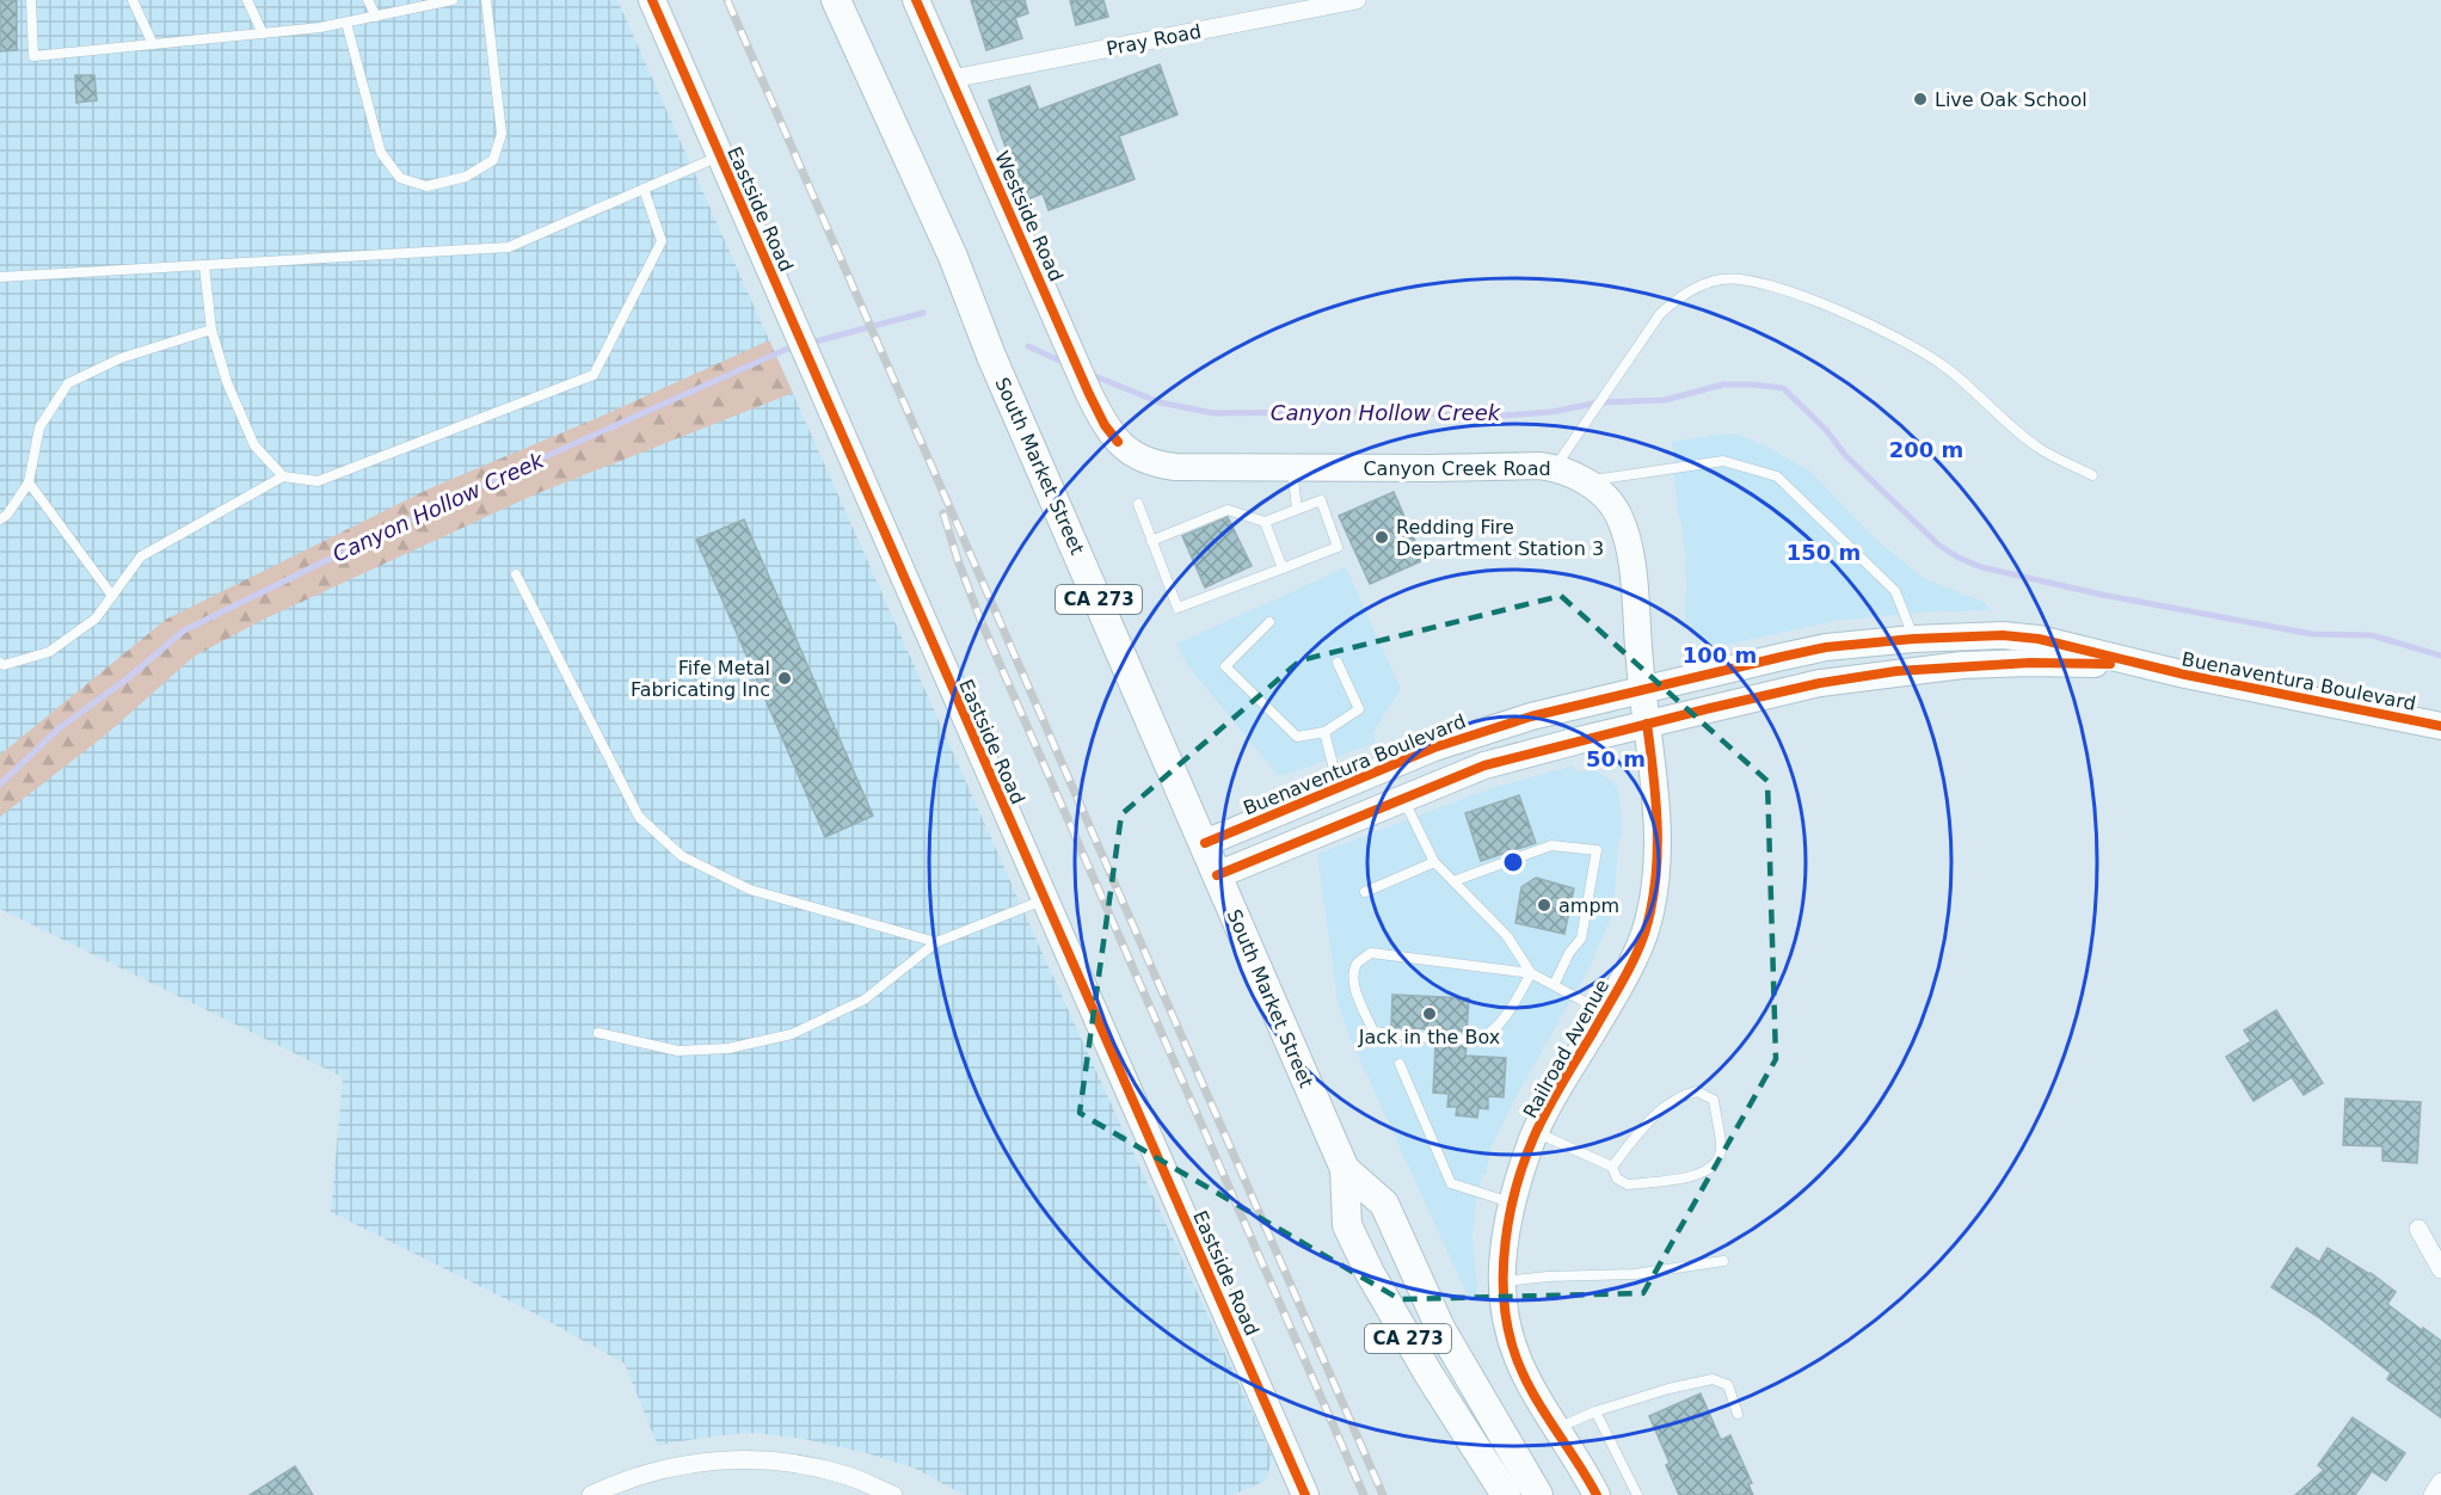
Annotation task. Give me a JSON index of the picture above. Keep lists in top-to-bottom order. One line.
{"streets":{"main road":["Eastside Road","Westside Road","South Market Street","Canyon Creek Road","CA 273","Buenaventura Boulevard","Railroad Avenue"],"street":["Pray Road"]},"crossings":[["Pray Road","Westside Road"],["Westside Road","Canyon Creek Road"],["South Market Street","Buenaventura Boulevard"],["Canyon Creek Road","Buenaventura Boulevard"],["Canyon Creek Road","Railroad Avenue"],["Buenaventura Boulevard","Railroad Avenue"]],"water":["Canyon Hollow Creek"],"places":["Live Oak School","Redding Fire Department Station 3","Fife Metal Fabricating Inc","ampm","Jack in the Box"],"rings":["200 m","150 m","100 m","50 m"]}
